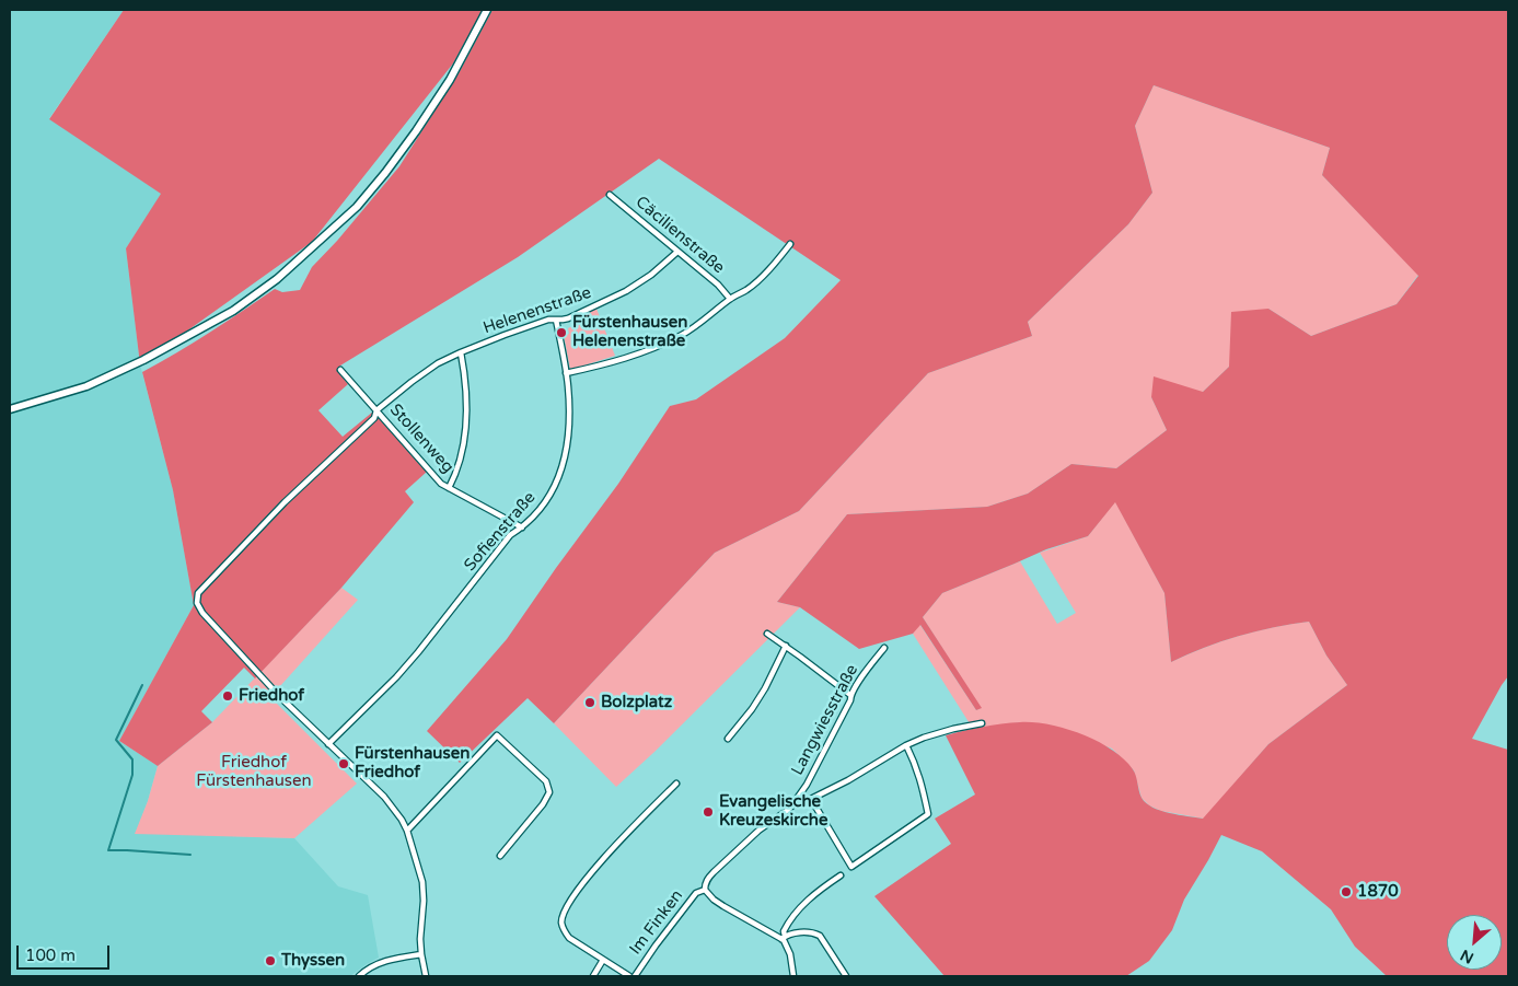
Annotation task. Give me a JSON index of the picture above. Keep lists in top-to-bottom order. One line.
{"streets":{"street":["Cäcilienstraße","Helenenstraße","Stollenweg","Sofienstraße","Langwiesstraße","Im Finken"]},"crossings":[["Cäcilienstraße","Helenenstraße"],["Helenenstraße","Stollenweg"],["Helenenstraße","Sofienstraße"],["Stollenweg","Sofienstraße"],["Langwiesstraße","Im Finken"]],"parks":["Friedhof Fürstenhausen"],"places":["Fürstenhausen Helenenstraße","Friedhof","Bolzplatz","Fürstenhausen Friedhof","Evangelische Kreuzeskirche","1870","Thyssen"],"scale_bar":"100 m","north":"bottom left"}
